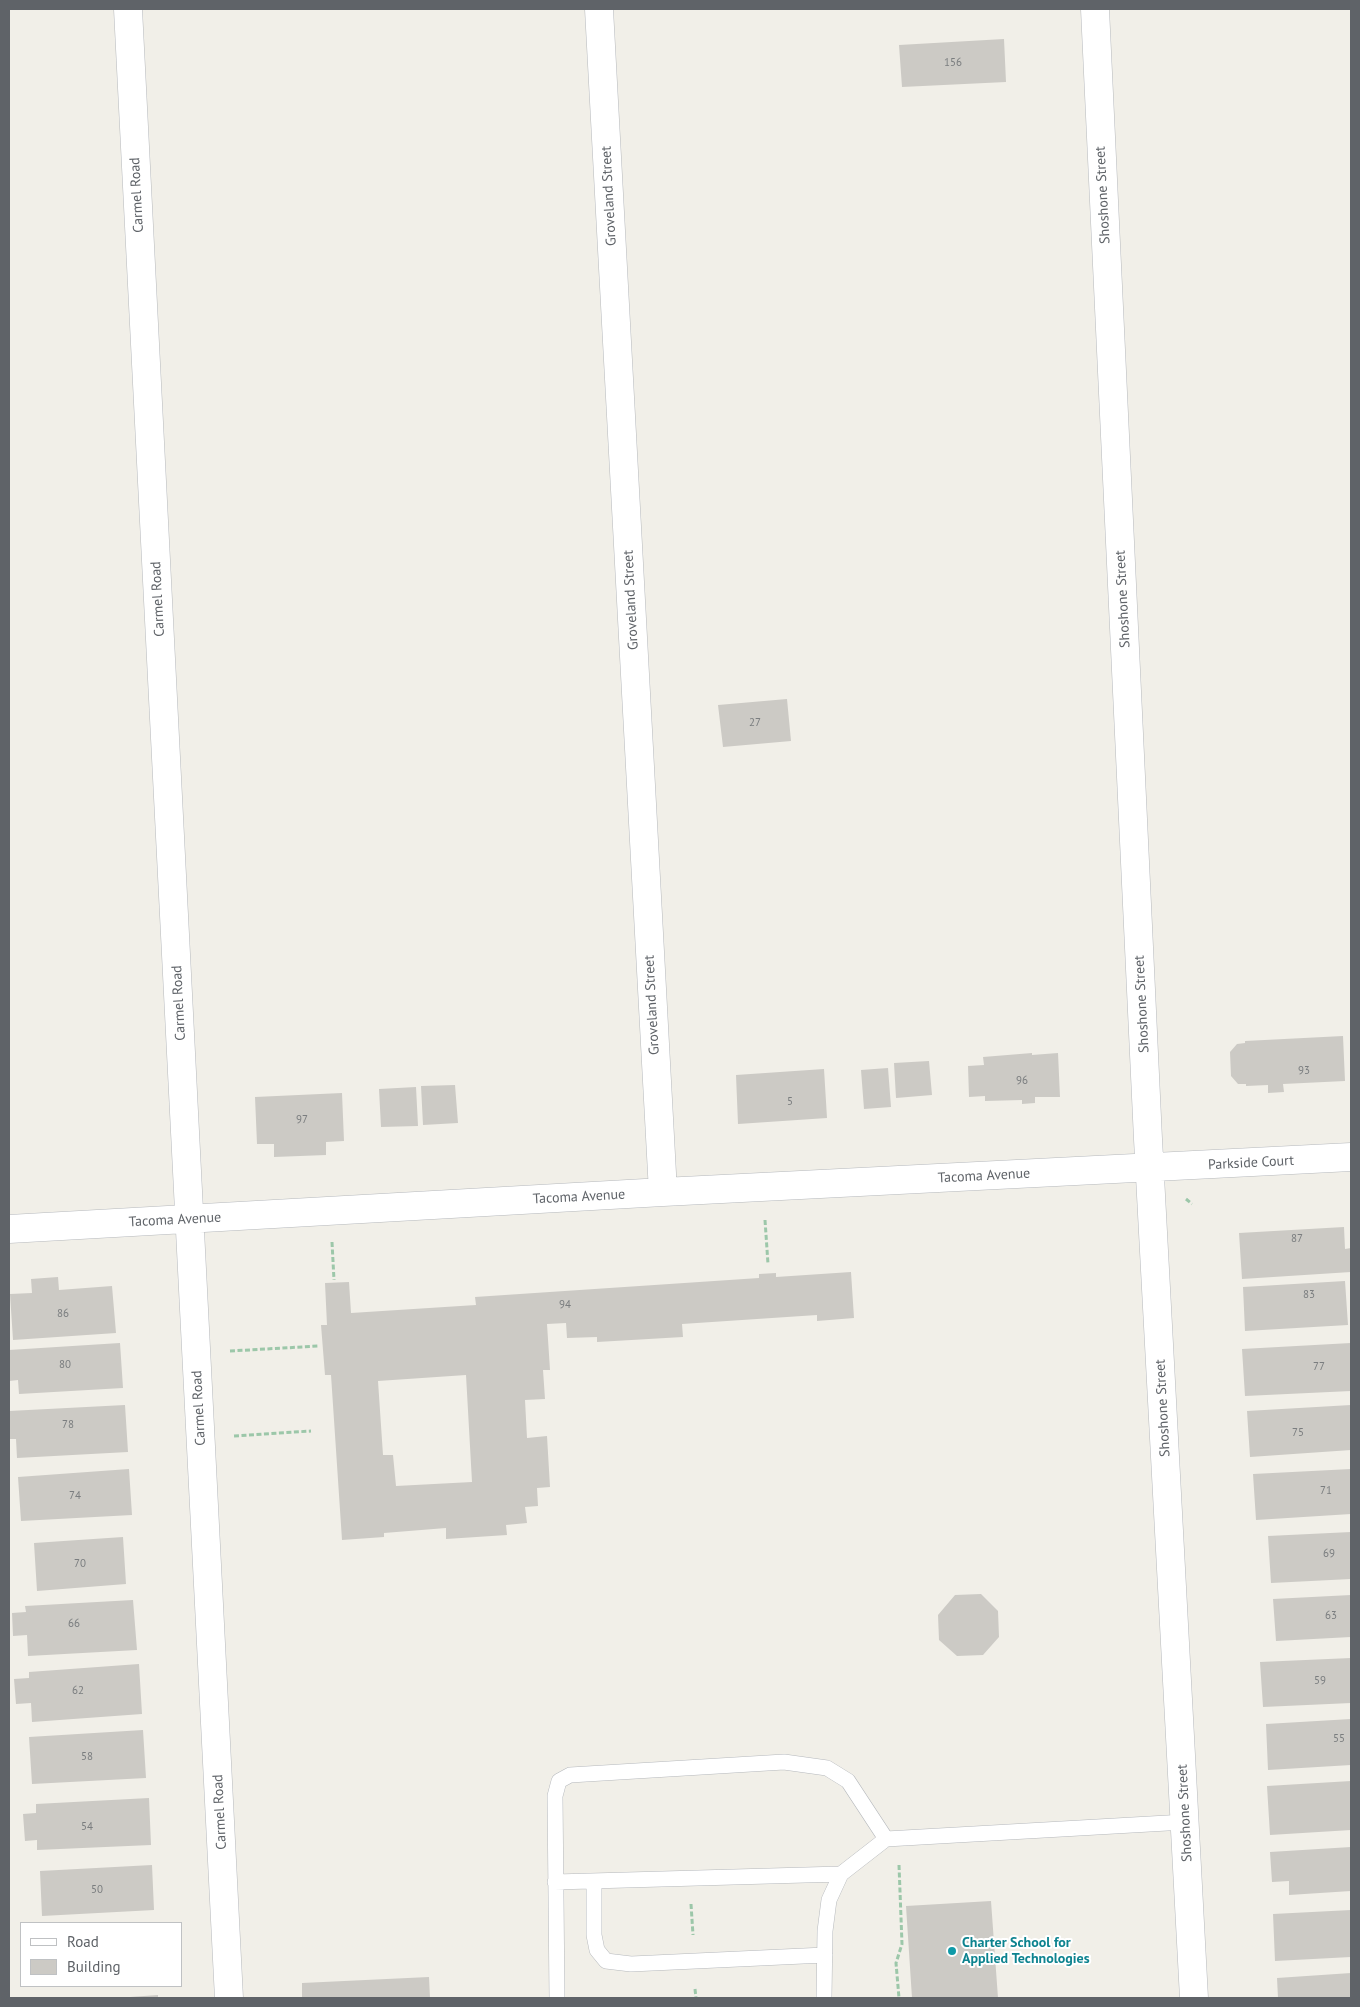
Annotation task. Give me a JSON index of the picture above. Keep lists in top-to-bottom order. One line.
{"streets":{"street":["Carmel Road","Shoshone Street","Groveland Street","Parkside Court","Tacoma Avenue"]},"crossings":[["Carmel Road","Tacoma Avenue"],["Shoshone Street","Parkside Court"],["Shoshone Street","Tacoma Avenue"],["Groveland Street","Tacoma Avenue"],["Parkside Court","Tacoma Avenue"]],"places":["Charter School for Applied Technologies"],"house_numbers":["156","27","93","96","5","97","87","83","94","86","80","77","78","75","71","74","69","70","63","66","59","62","55","58","54","50"],"legend":["Road","Building"]}
